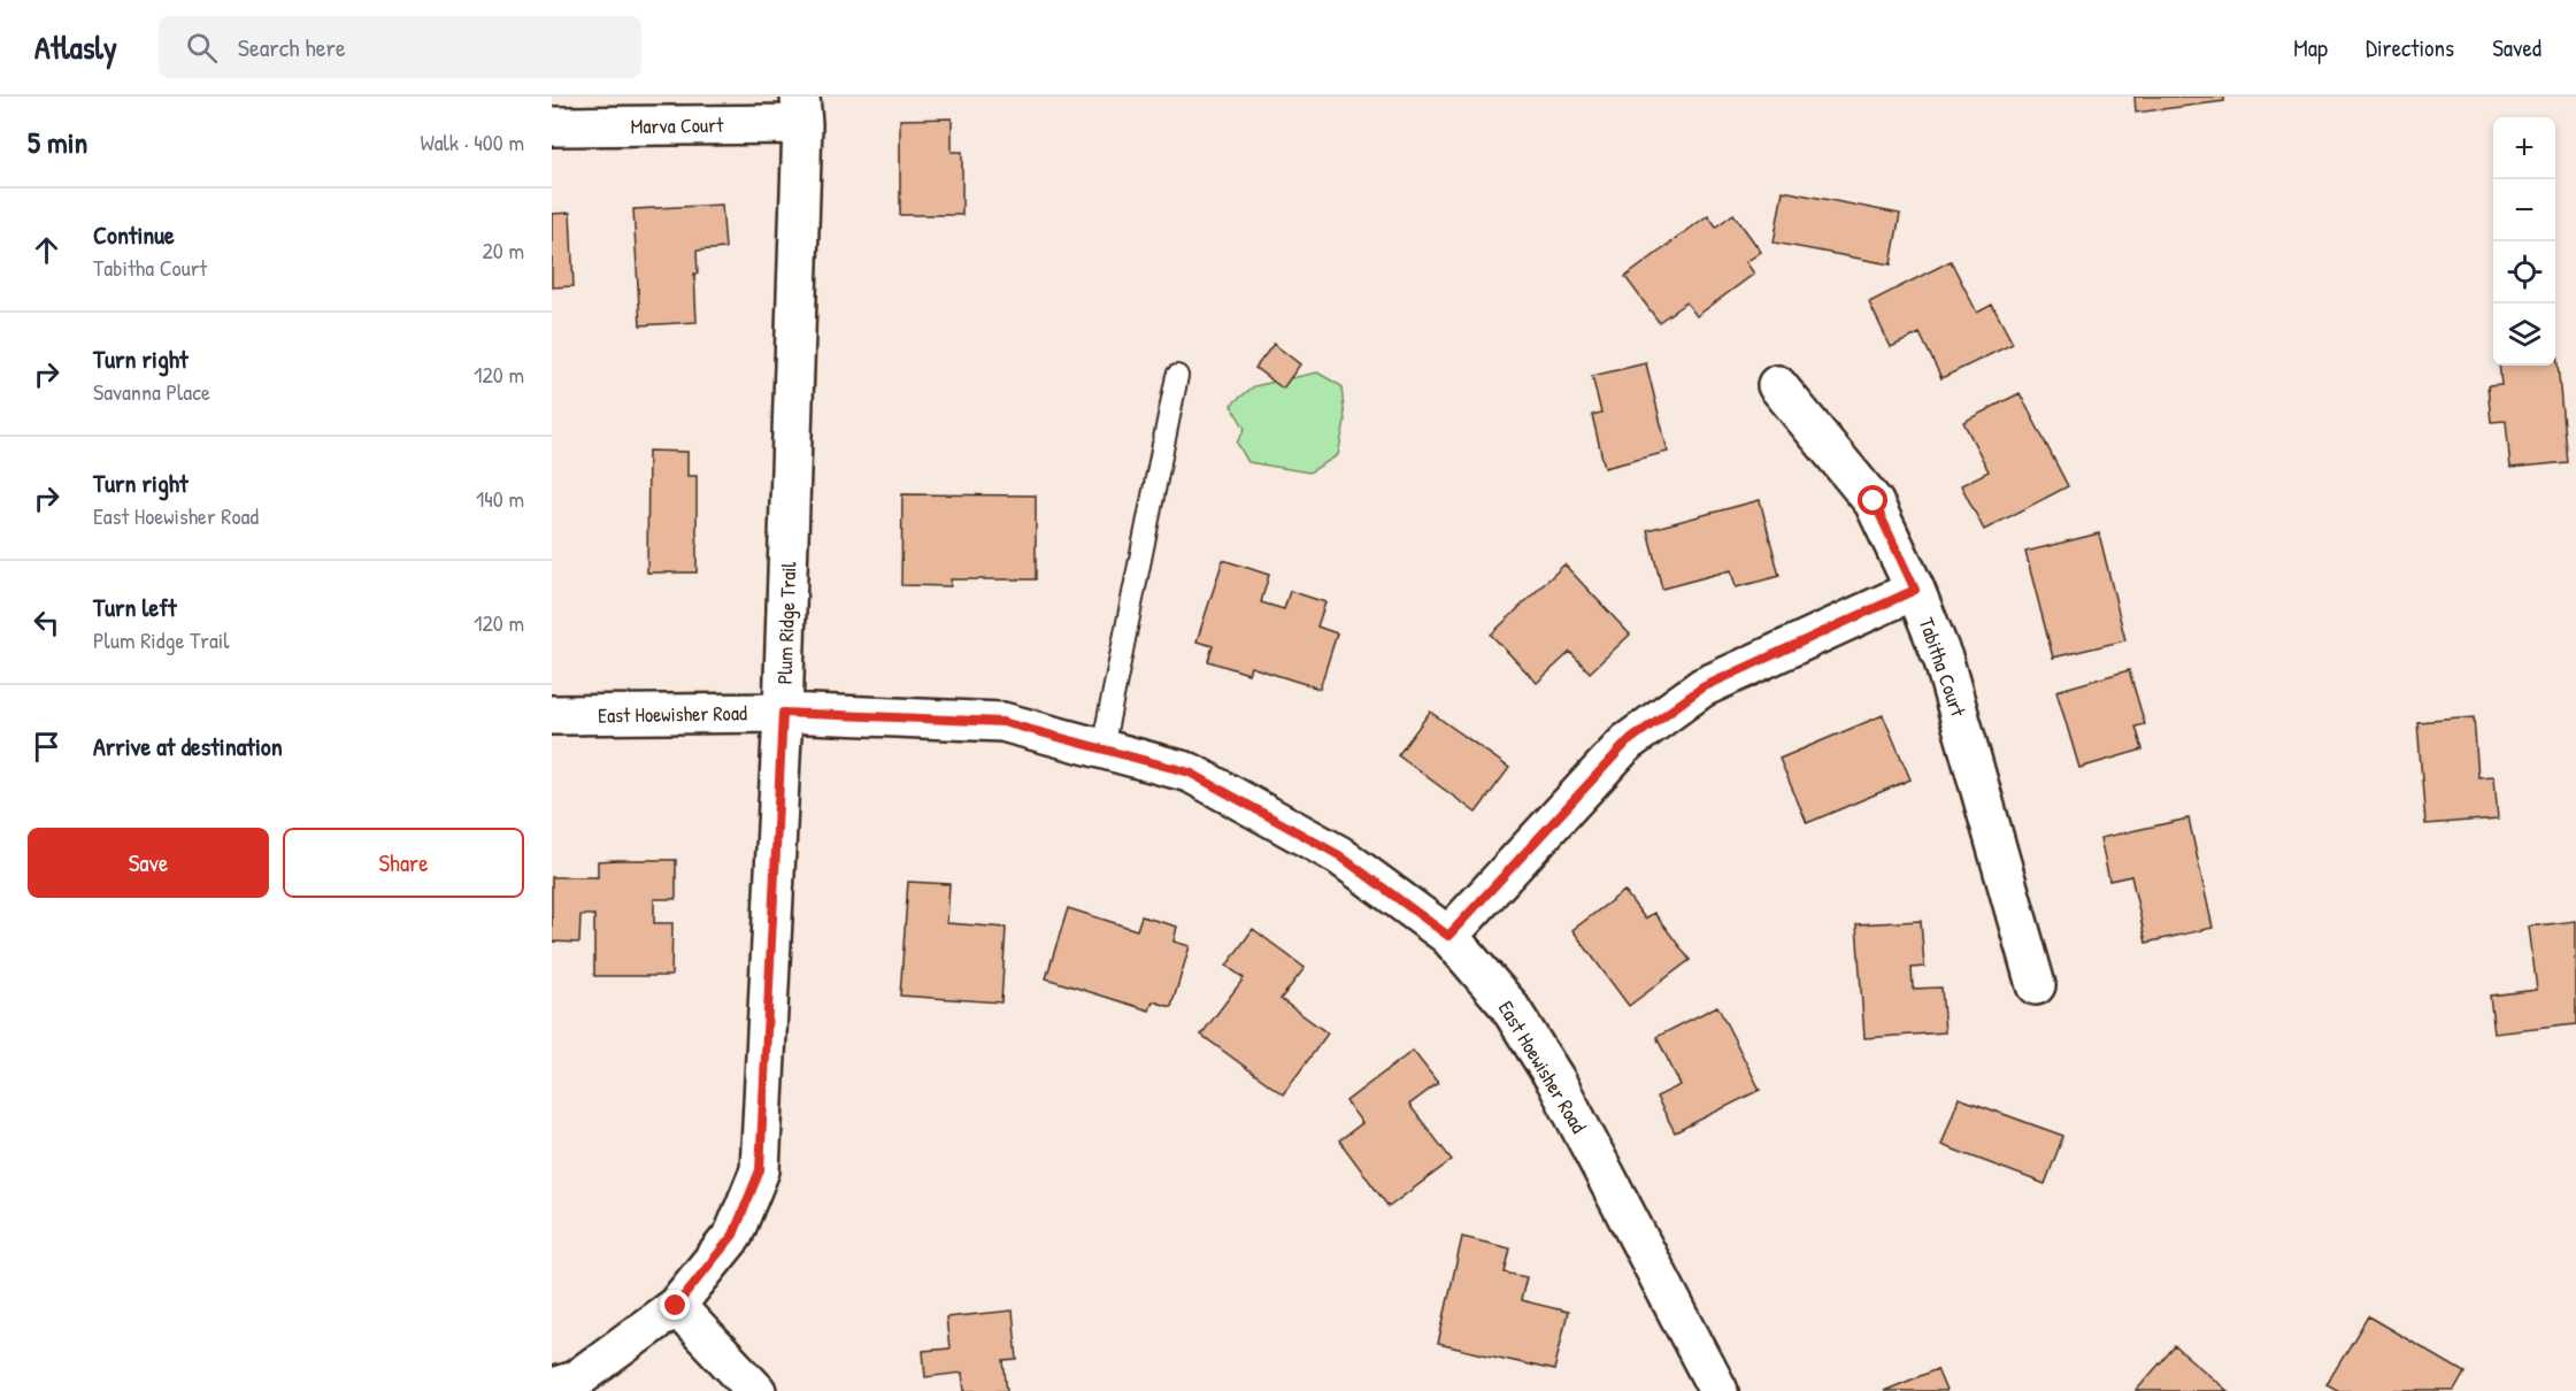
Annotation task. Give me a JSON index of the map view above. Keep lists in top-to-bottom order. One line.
{"streets":{"street":["Marva Court","Plum Ridge Trail","Tabitha Court","East Hoewisher Road"]},"crossings":[["Marva Court","Plum Ridge Trail"],["Plum Ridge Trail","East Hoewisher Road"]],"page":{"header":"Atlasly","search":"Search here","nav":["Map","Directions","Saved"],"heading":["5 min","Walk · 400 m"],"map_buttons":["+","−"],"list":[["Continue","Tabitha Court","20 m"],["Turn right","Savanna Place","120 m"],["Turn right","East Hoewisher Road","140 m"],["Turn left","Plum Ridge Trail","120 m"],"Arrive at destination"],"buttons":["Save","Share"]}}
